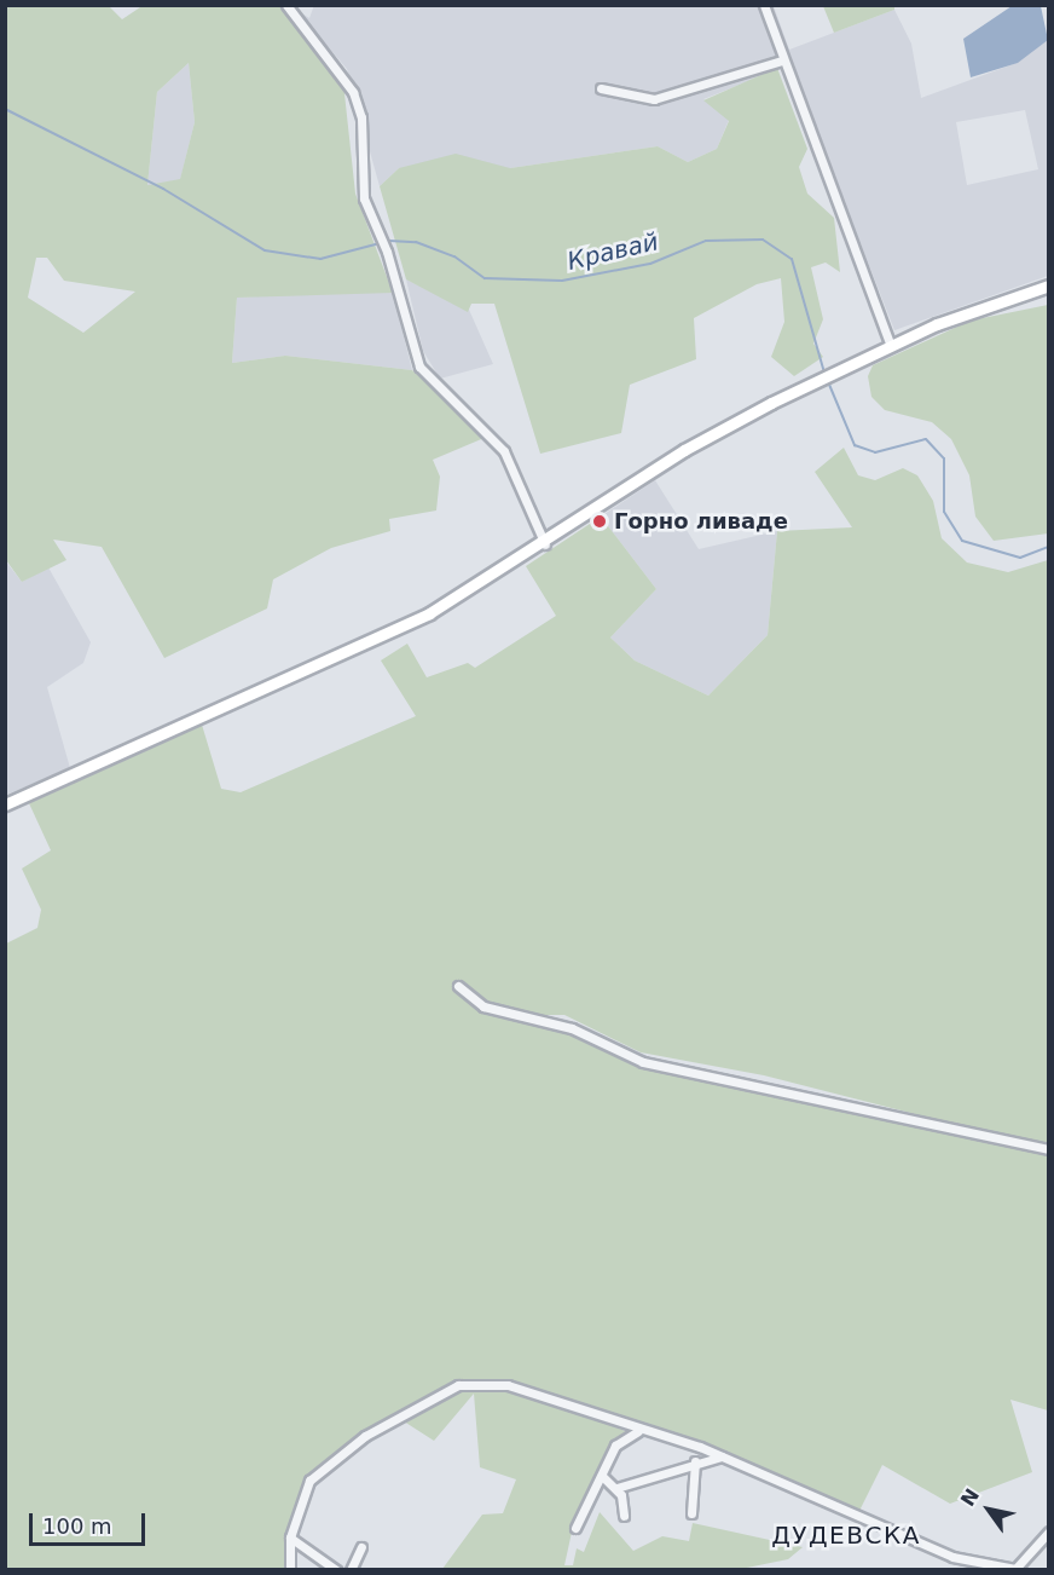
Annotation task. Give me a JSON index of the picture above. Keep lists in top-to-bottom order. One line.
{"districts":["ДУДЕВСКА"],"water":["Кравай"],"places":["Горно ливаде"],"scale_bar":"100 m","north":"top left"}
